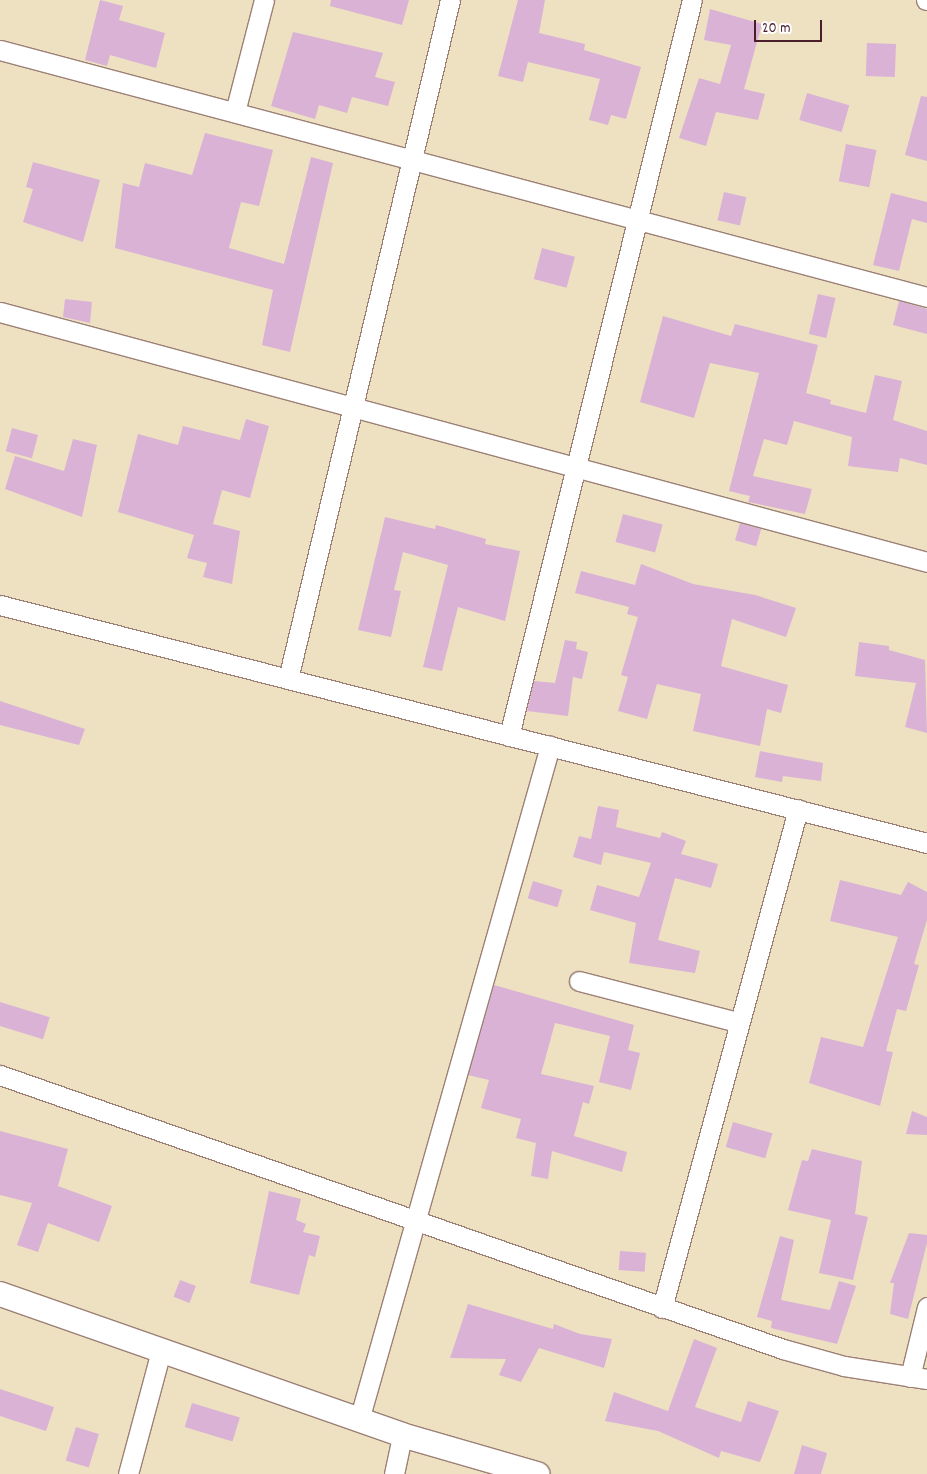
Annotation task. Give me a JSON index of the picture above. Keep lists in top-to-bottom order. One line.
{"scale_bar":"20 m"}
